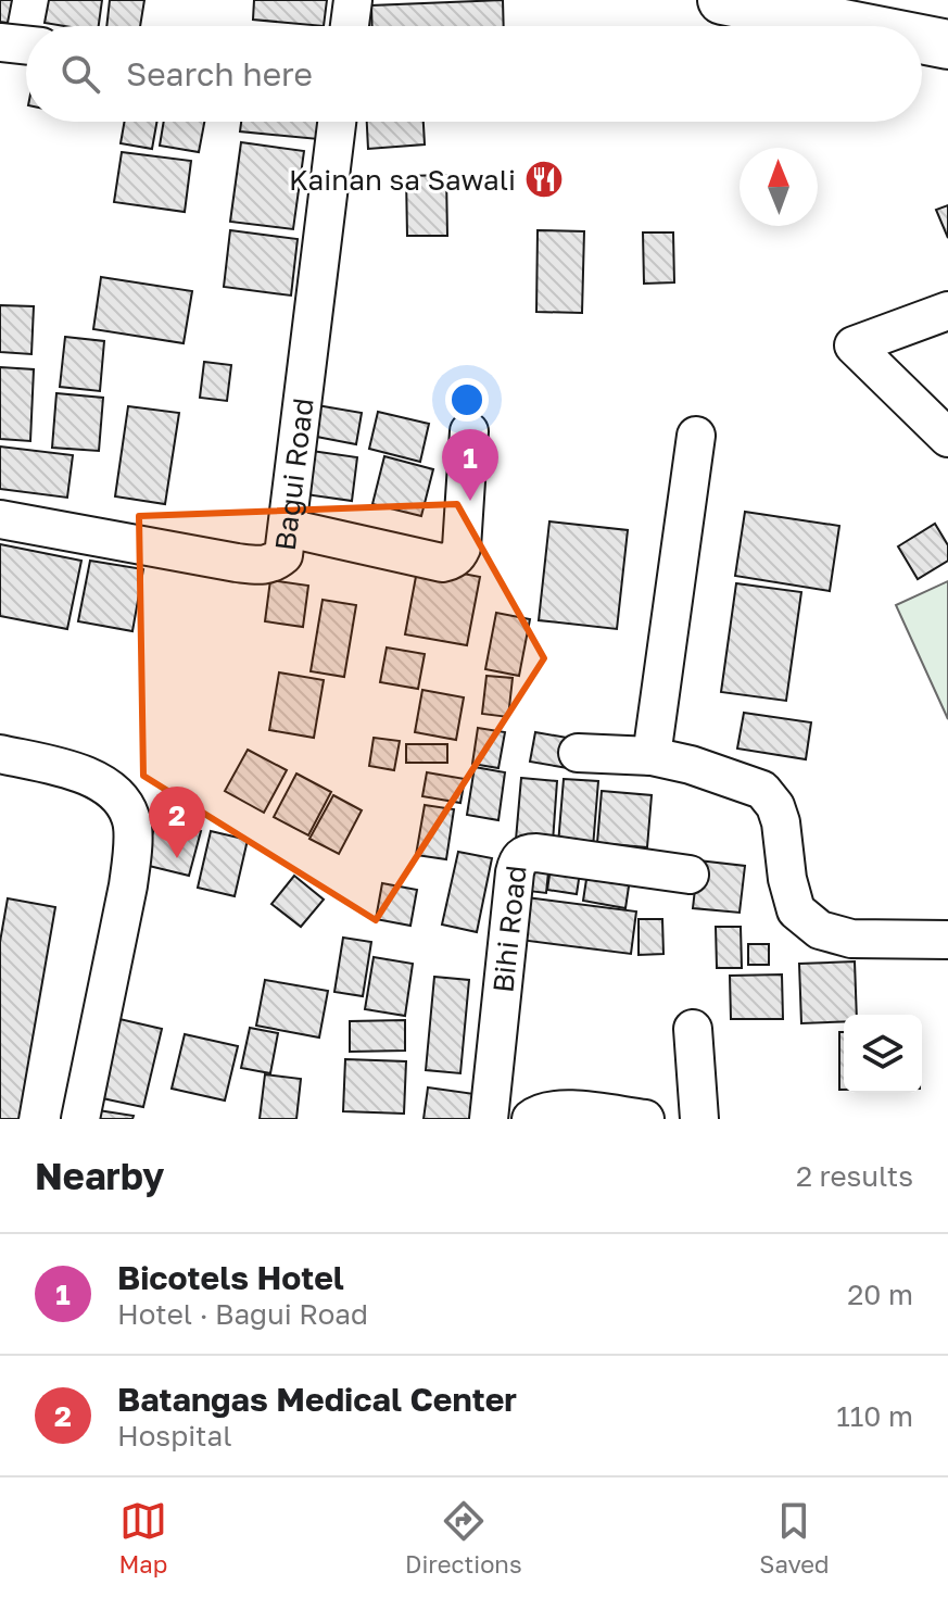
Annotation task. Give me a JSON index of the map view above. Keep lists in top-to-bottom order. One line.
{"streets":{"street":["Bagui Road","Bihi Road"]},"places":{"restaurant":["Kainan sa Sawali"]},"north":"top","page":{"search":"Search here","pins":["1","2"],"heading":["Nearby","2 results"],"list":[{"mark":"1","name":"Bicotels Hotel","note":"Hotel · Bagui Road","value":"20 m"},{"mark":"2","name":"Batangas Medical Center","note":"Hospital","value":"110 m"}],"nav":["Map","Directions","Saved"]}}
